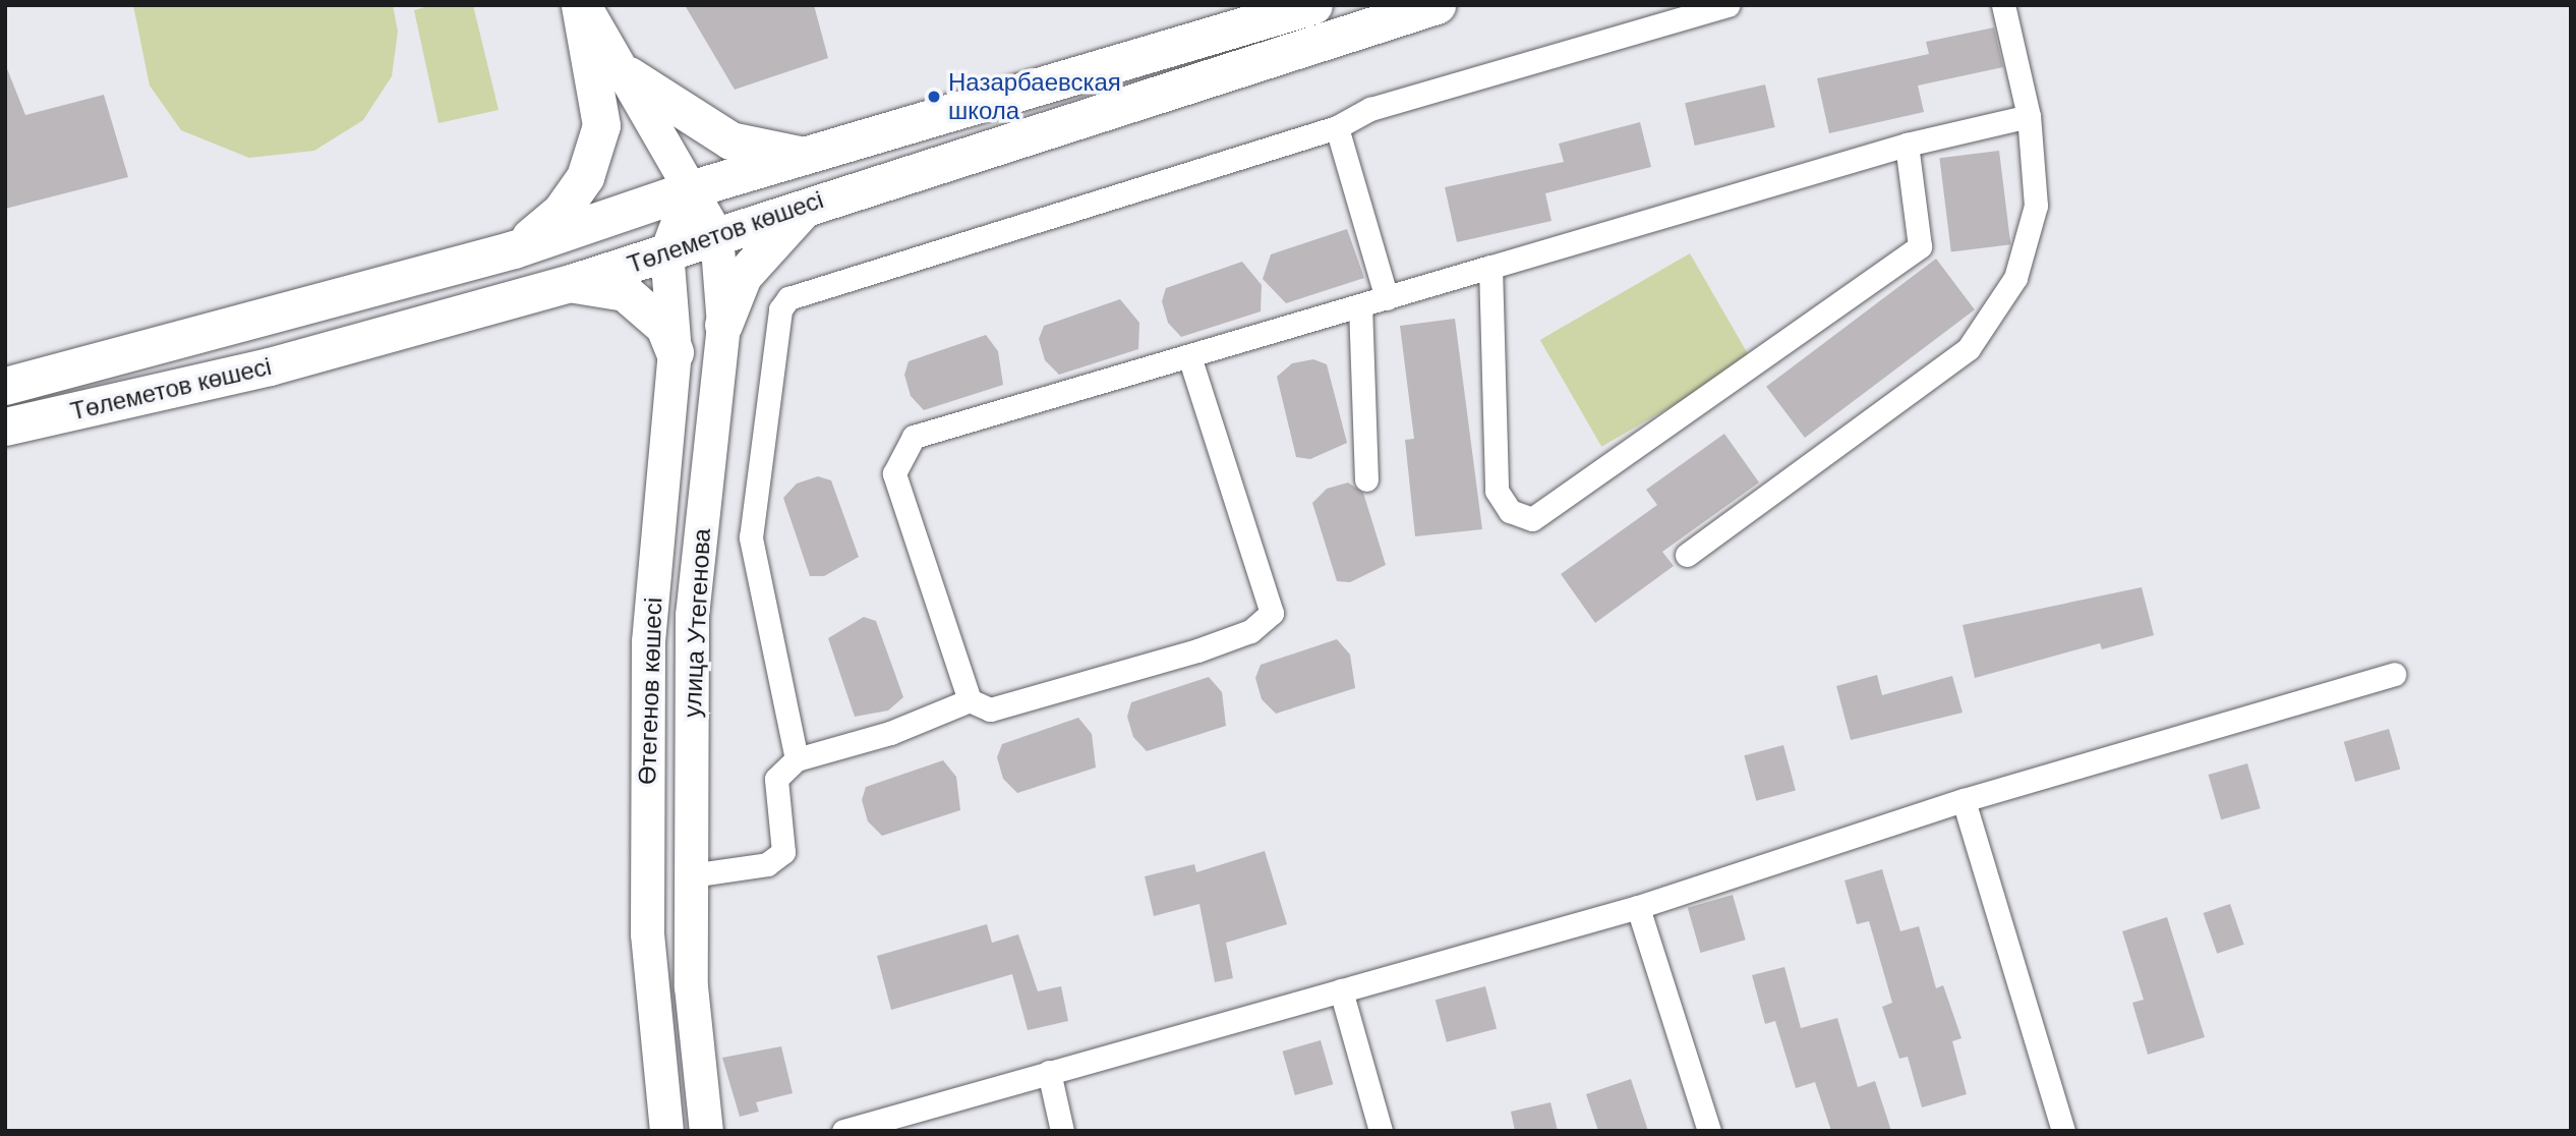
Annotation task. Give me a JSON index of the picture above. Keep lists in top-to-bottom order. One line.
{"streets":{"main road":["Төлеметов көшесі","улица Утегенова","Өтегенов көшесі"]},"crossings":[["Төлеметов көшесі","улица Утегенова"],["Төлеметов көшесі","Өтегенов көшесі"]],"places":["Назарбаевская школа"]}
